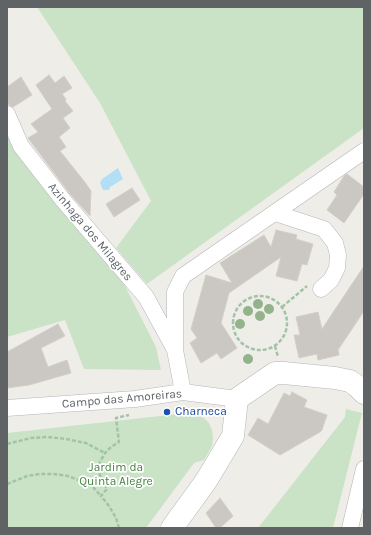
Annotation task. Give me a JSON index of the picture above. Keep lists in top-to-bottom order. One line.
{"streets":{"street":["Azinhaga dos Milagres","Campo das Amoreiras"]},"parks":["Jardim da Quinta Alegre"],"places":["Charneca"]}
